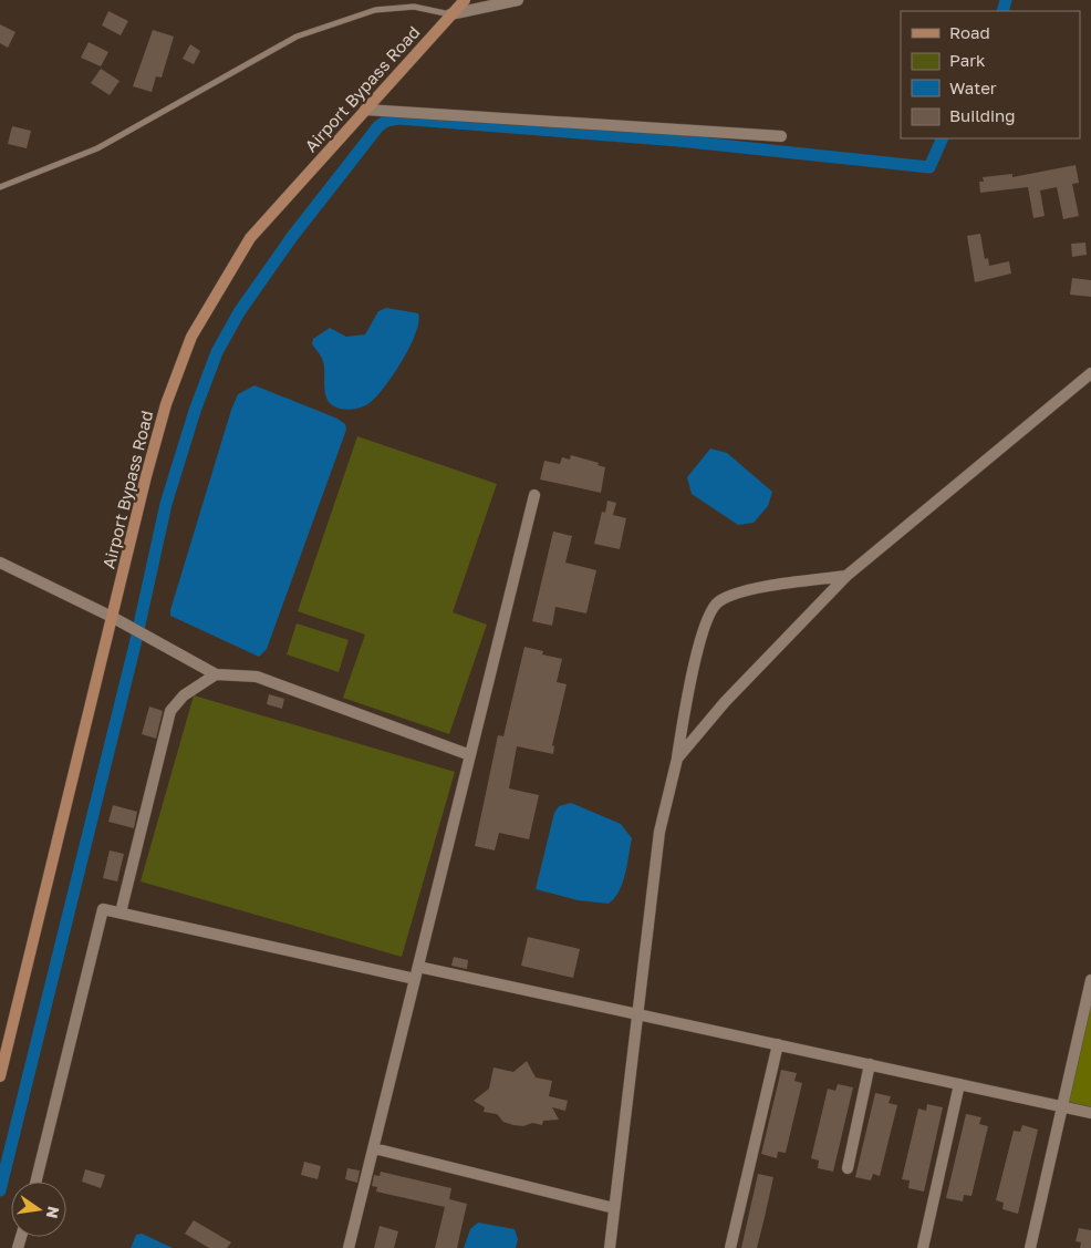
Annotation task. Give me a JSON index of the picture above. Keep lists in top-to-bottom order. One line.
{"streets":{"street":["Airport Bypass Road"]},"legend":["Road","Park","Water","Building"],"north":"right"}
